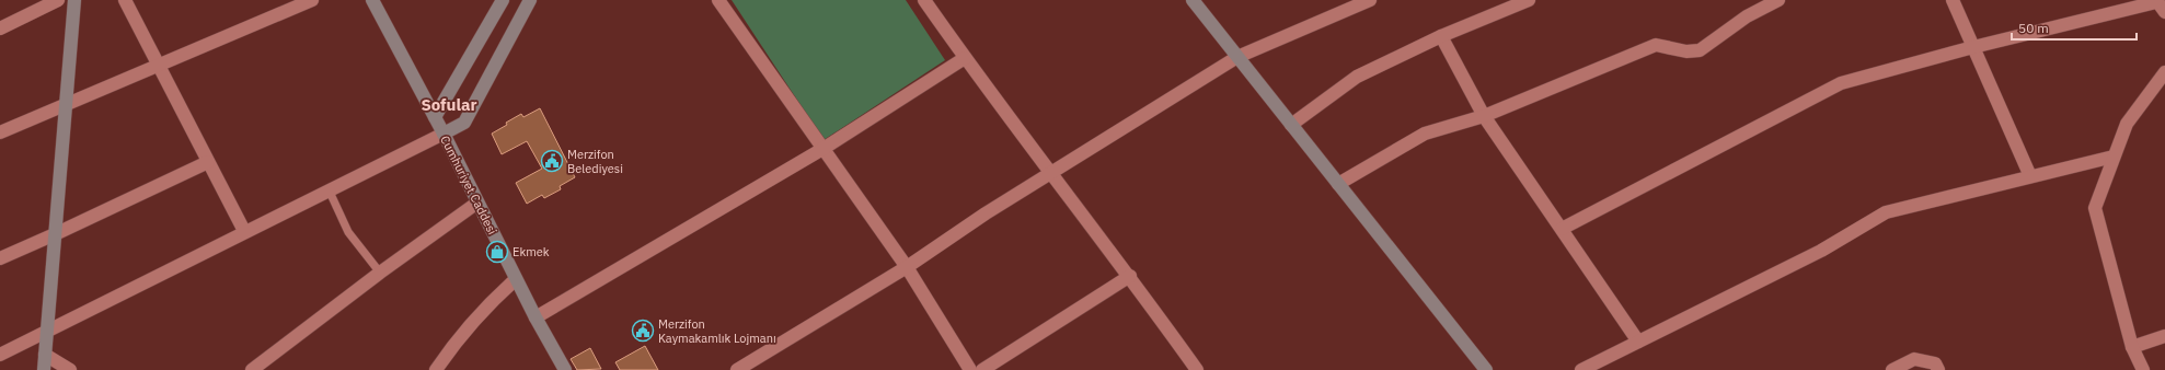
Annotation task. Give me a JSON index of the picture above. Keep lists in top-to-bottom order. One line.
{"streets":{"street":["Cumhuriyet Caddesi"]},"districts":["Sofular"],"places":{"public building":["Merzifon Belediyesi","Merzifon Kaymakamlık Lojmanı"],"shop":["Ekmek"]},"scale_bar":"50 m"}
